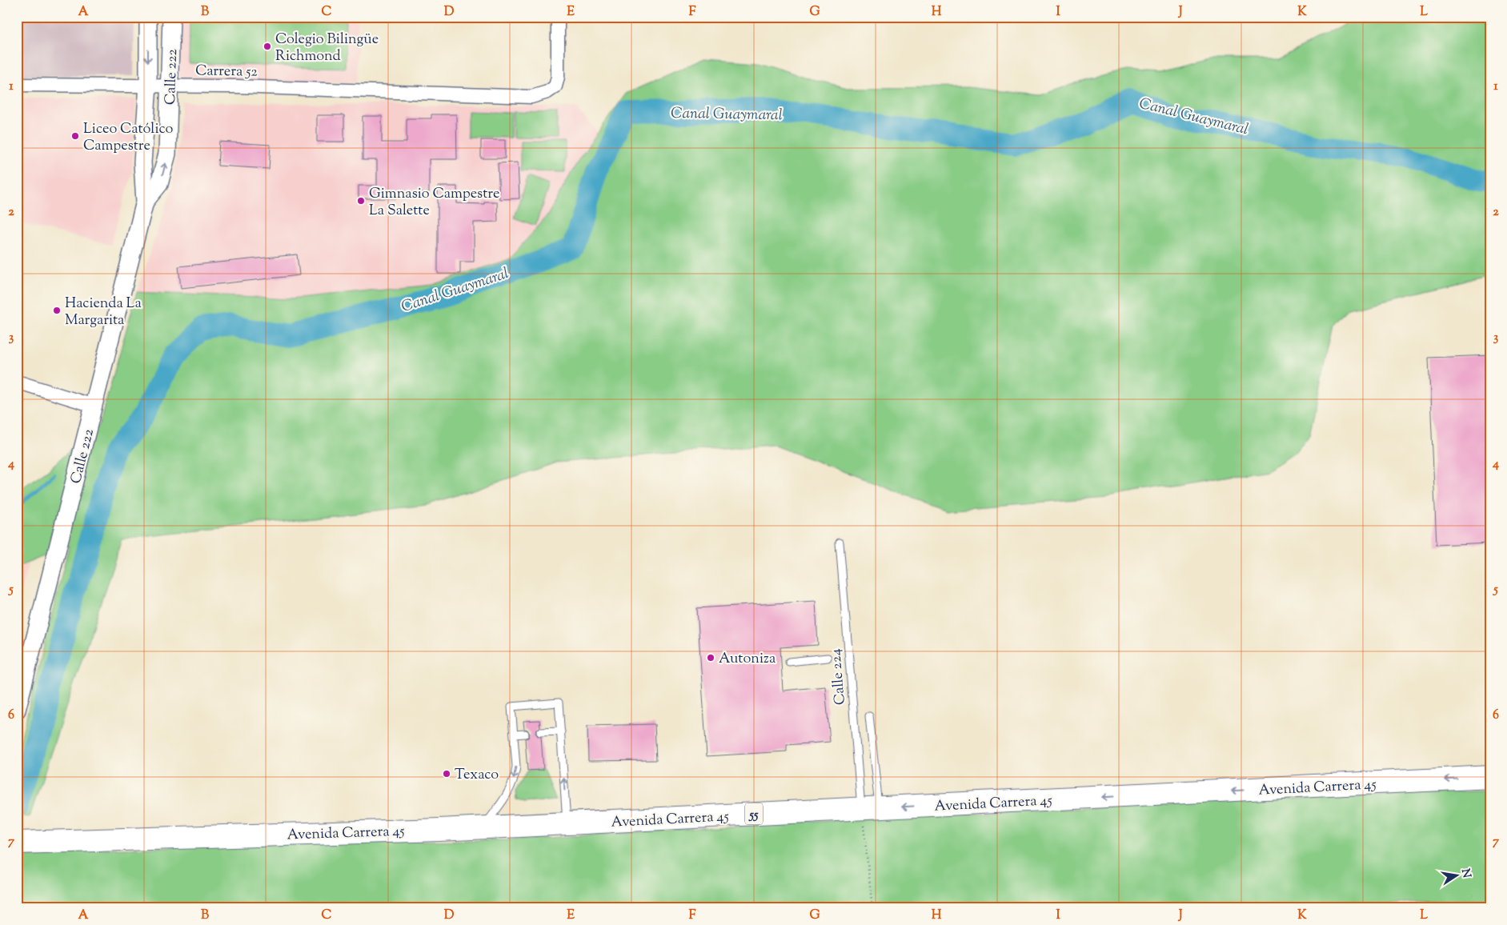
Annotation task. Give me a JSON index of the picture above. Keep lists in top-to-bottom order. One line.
{"streets":{"highway":["Avenida Carrera 45","55"],"street":["Carrera 52","Calle 222"],"lane":["Calle 224"]},"crossings":[["Carrera 52","Calle 222"],["Calle 224","Avenida Carrera 45"]],"one_way":["Avenida Carrera 45"],"water":["Canal Guaymaral"],"places":["Colegio Bilingüe Richmond","Liceo Católico Campestre","Gimnasio Campestre La Salette","Hacienda La Margarita","Autoniza","Texaco"],"north":"right","grid":{"columns":["A","B","C","D","E","F","G","H","I","J","K","L"],"rows":["1","2","3","4","5","6","7"]}}
